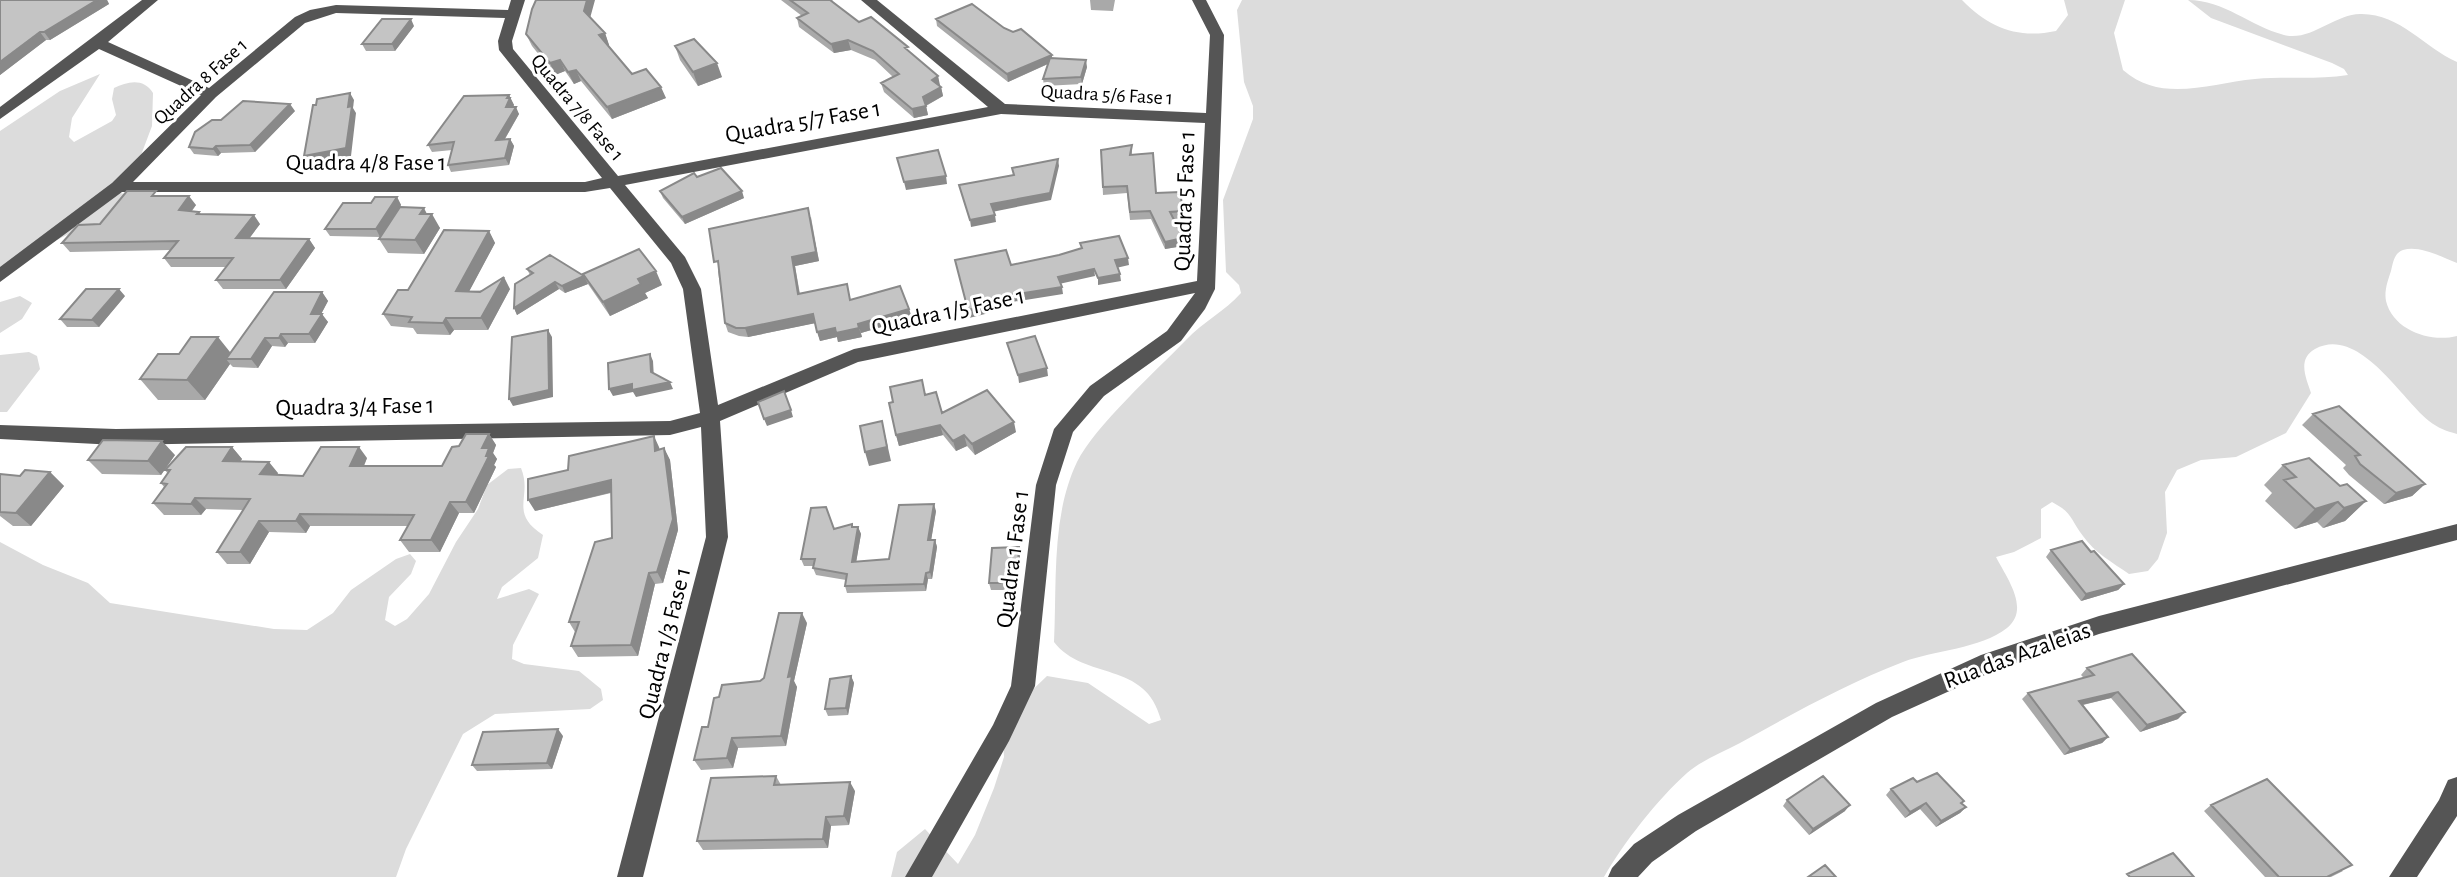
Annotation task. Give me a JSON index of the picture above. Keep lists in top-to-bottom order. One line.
{"streets":{"street":["Quadra 8 Fase 1","Quadra 5/6 Fase 1","Quadra 7/8 Fase 1","Quadra 5/7 Fase 1","Quadra 4/8 Fase 1","Quadra 5 Fase 1","Quadra 1/5 Fase 1","Quadra 3/4 Fase 1","Quadra 1 Fase 1","Quadra 1/3 Fase 1","Rua das Azaleias"]},"crossings":[["Quadra 8 Fase 1","Quadra 7/8 Fase 1"],["Quadra 8 Fase 1","Quadra 4/8 Fase 1"],["Quadra 5/6 Fase 1","Quadra 5/7 Fase 1"],["Quadra 5/6 Fase 1","Quadra 5 Fase 1"],["Quadra 7/8 Fase 1","Quadra 5/7 Fase 1"],["Quadra 7/8 Fase 1","Quadra 4/8 Fase 1"],["Quadra 7/8 Fase 1","Quadra 1/5 Fase 1"],["Quadra 7/8 Fase 1","Quadra 3/4 Fase 1"],["Quadra 7/8 Fase 1","Quadra 1/3 Fase 1"],["Quadra 5/7 Fase 1","Quadra 4/8 Fase 1"],["Quadra 5 Fase 1","Quadra 1/5 Fase 1"],["Quadra 5 Fase 1","Quadra 1 Fase 1"],["Quadra 1/5 Fase 1","Quadra 3/4 Fase 1"],["Quadra 1/5 Fase 1","Quadra 1 Fase 1"],["Quadra 1/5 Fase 1","Quadra 1/3 Fase 1"],["Quadra 3/4 Fase 1","Quadra 1/3 Fase 1"]]}
